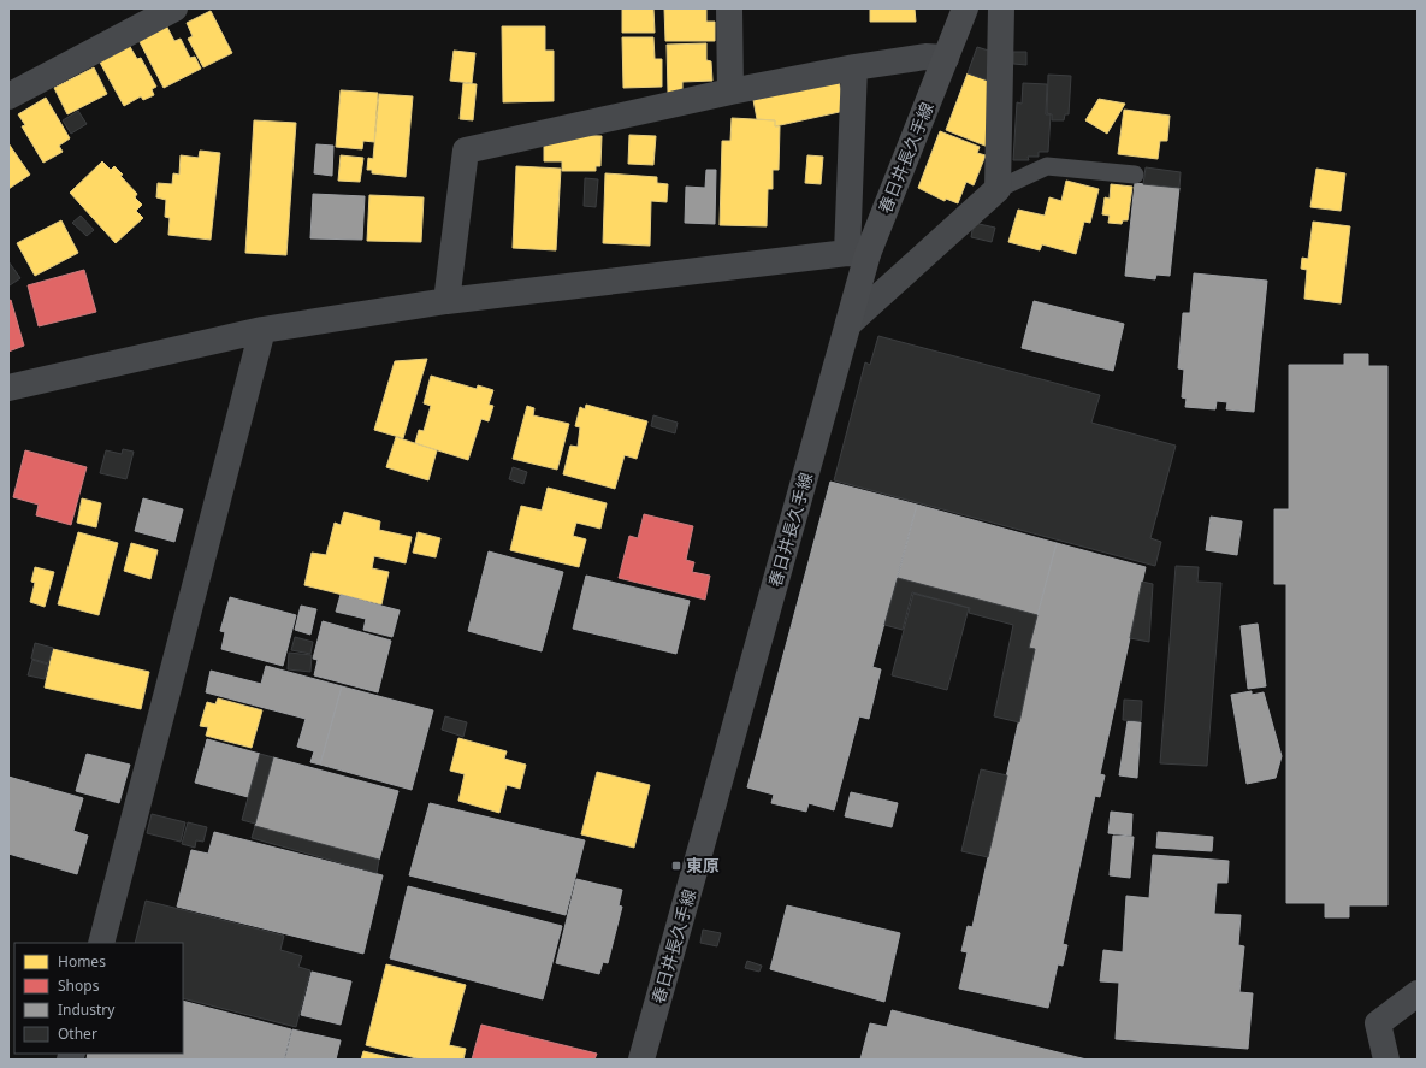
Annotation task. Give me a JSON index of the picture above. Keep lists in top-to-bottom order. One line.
{"streets":{"main road":["春日井長久手線"]},"places":{"transit":["東原"]},"legend":["Homes","Shops","Industry","Other"]}
